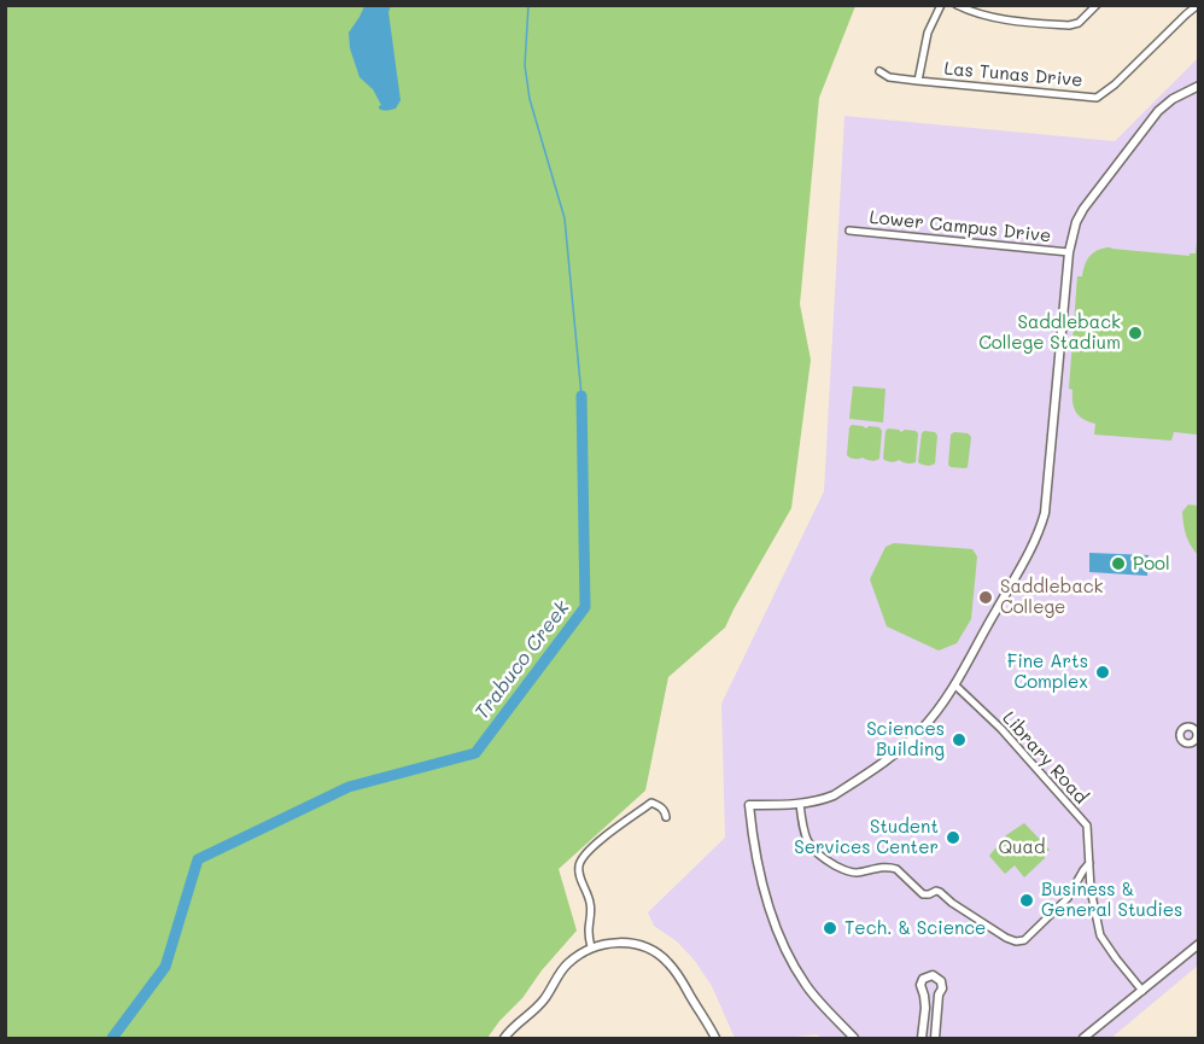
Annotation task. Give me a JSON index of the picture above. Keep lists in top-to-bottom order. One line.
{"streets":{"street":["Las Tunas Drive","Lower Campus Drive","Library Road"]},"water":["Trabuco Creek"],"parks":["Quad"],"places":["Saddleback College Stadium","Pool","Saddleback College","Fine Arts Complex","Sciences Building","Student Services Center","Business & General Studies","Tech. & Science"]}
